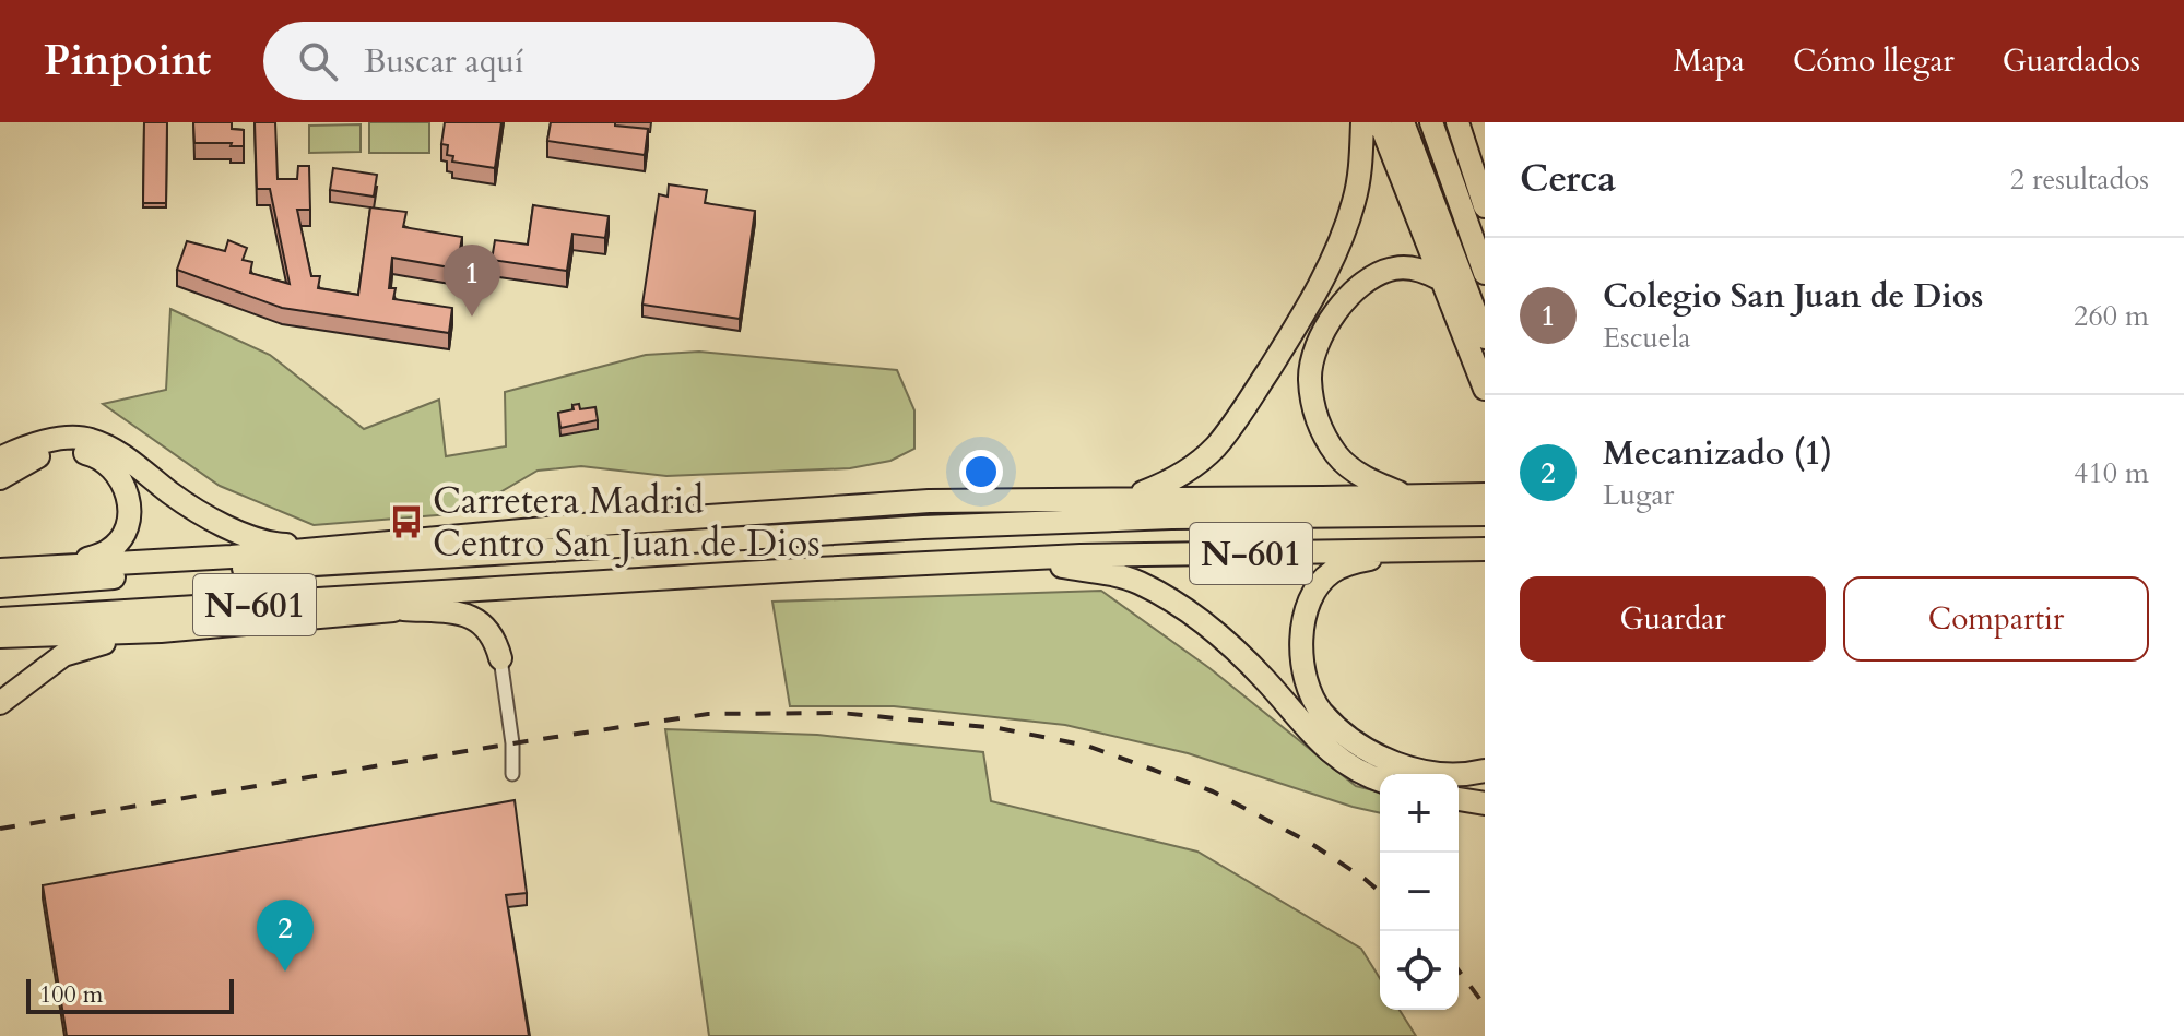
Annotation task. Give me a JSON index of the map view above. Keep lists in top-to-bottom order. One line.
{"streets":{"highway":["N-601"]},"places":{"bus stop":["Carretera Madrid Centro San Juan de Dios"]},"scale_bar":"100 m","page":{"header":"Pinpoint","search":"Buscar aquí","nav":["Mapa","Cómo llegar","Guardados"],"heading":["Cerca","2 resultados"],"list":[{"mark":"1","name":"Colegio San Juan de Dios","note":"Escuela","value":"260 m"},{"mark":"2","name":"Mecanizado (1)","note":"Lugar","value":"410 m"}],"pins":["1","2"],"buttons":["Guardar","Compartir"],"map_buttons":["+","−"],"scale":"100 m"}}
